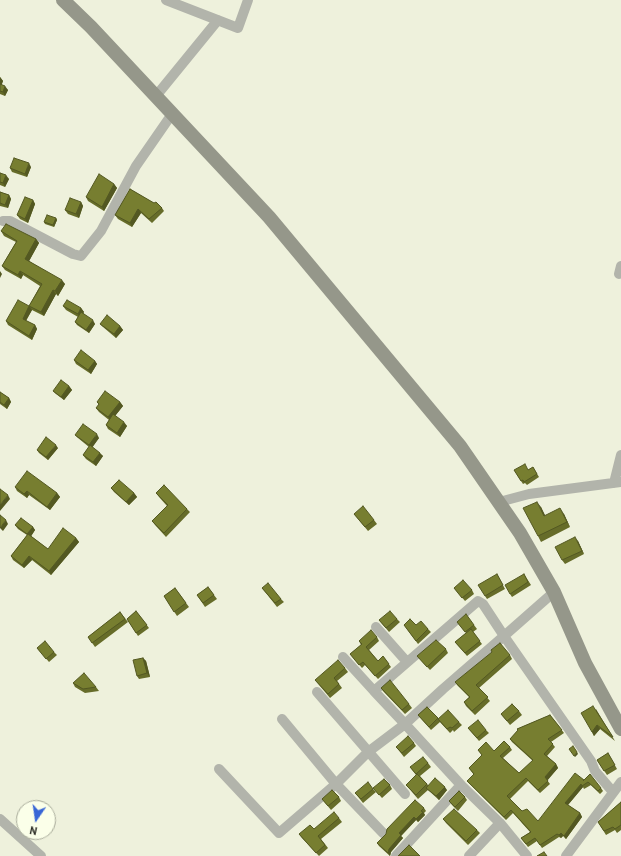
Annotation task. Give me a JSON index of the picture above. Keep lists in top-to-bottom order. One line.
{"north":"bottom"}
